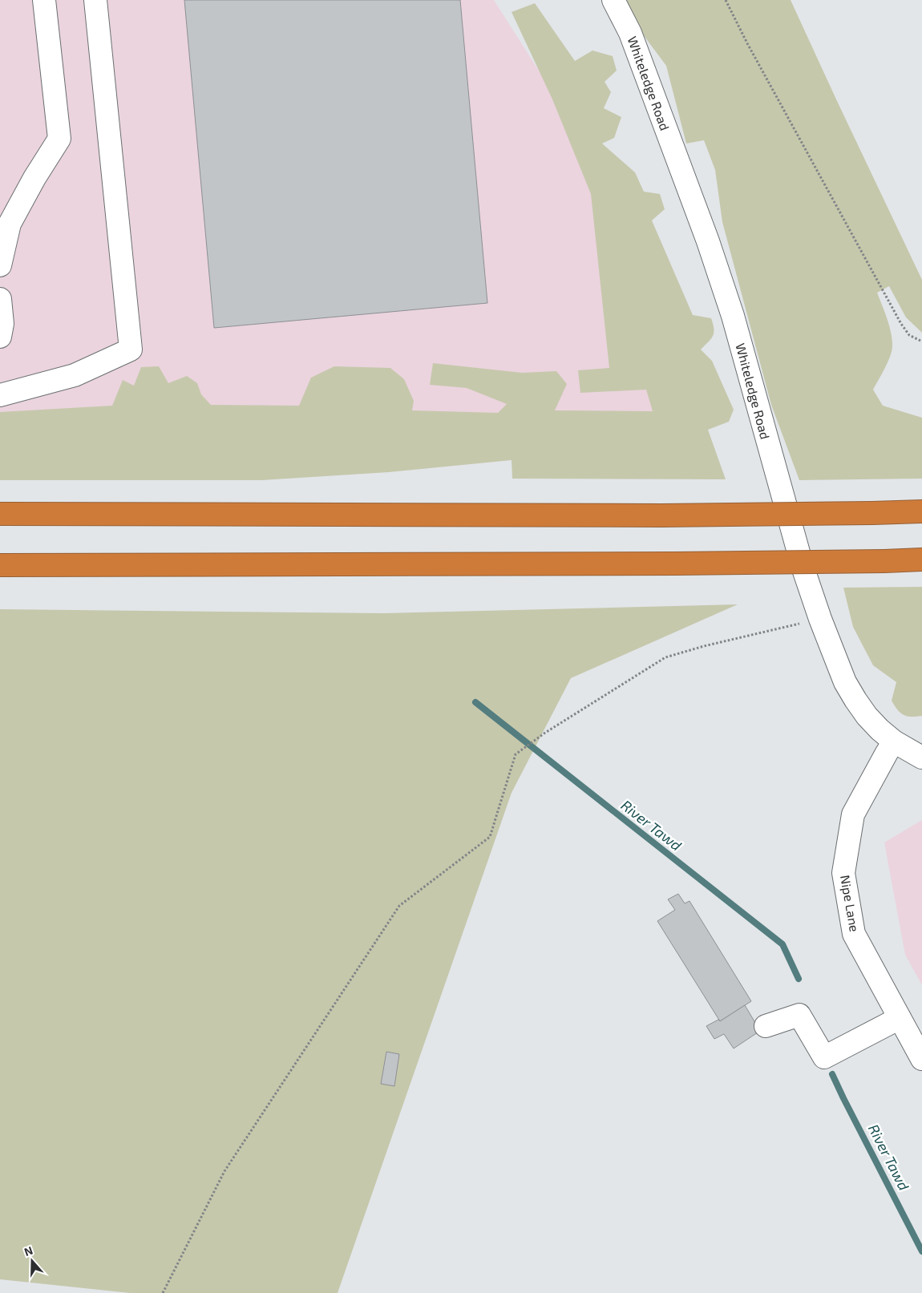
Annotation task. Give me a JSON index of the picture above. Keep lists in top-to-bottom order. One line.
{"streets":{"street":["Whiteledge Road","Nipe Lane"]},"crossings":[["Whiteledge Road","Nipe Lane"]],"water":["River Tawd"],"north":"top"}
